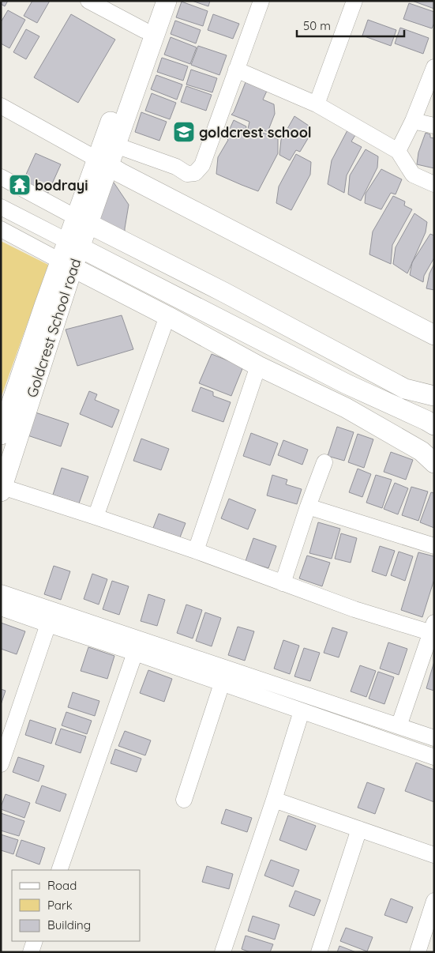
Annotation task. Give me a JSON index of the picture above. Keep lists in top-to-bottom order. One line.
{"streets":{"street":["Goldcrest School road"]},"places":{"school or university":["goldcrest school"],"temple":["bodrayi"]},"legend":["Road","Park","Building"],"scale_bar":"50 m"}
